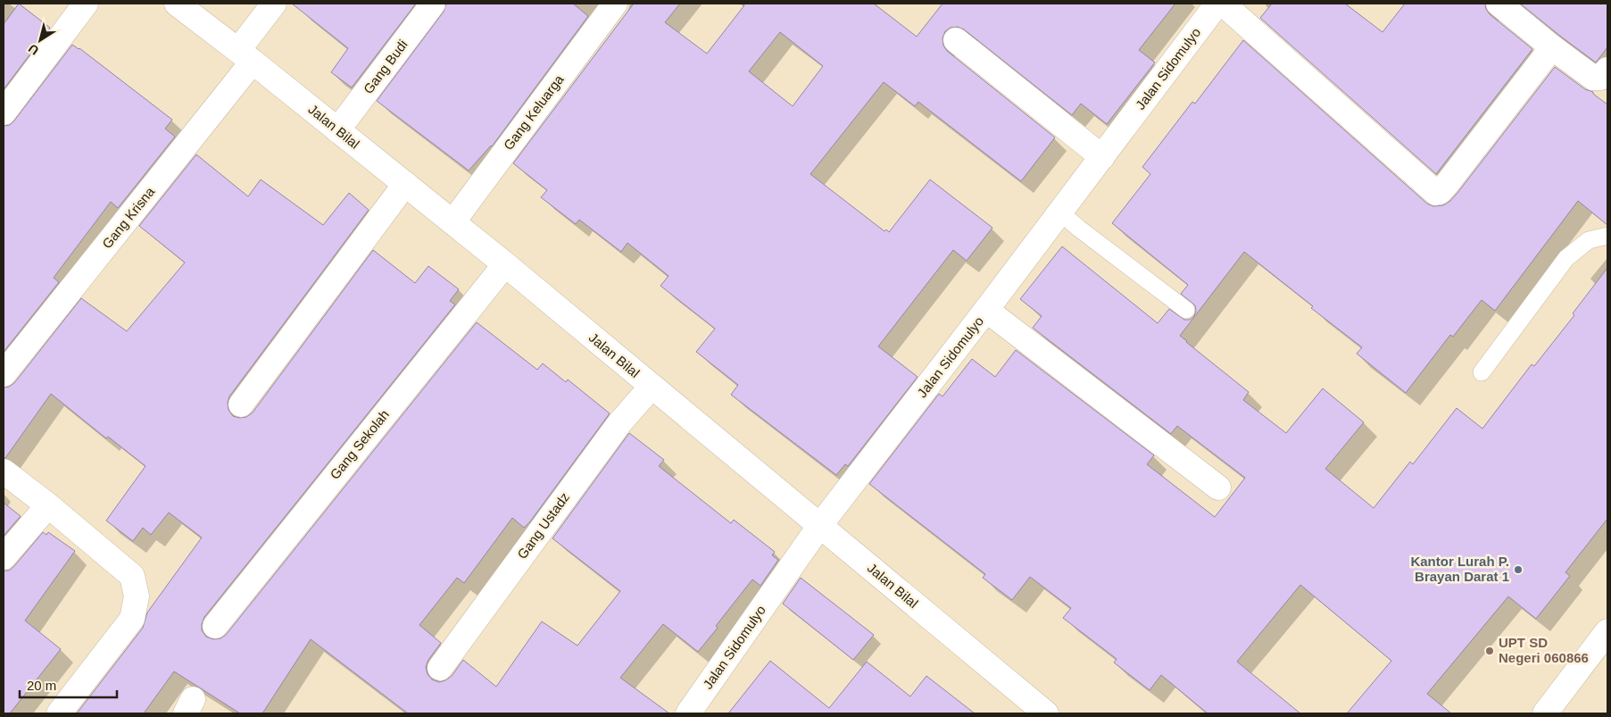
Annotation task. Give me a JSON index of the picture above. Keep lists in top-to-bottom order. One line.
{"streets":{"street":["Gang Budi","Jalan Sidomulyo","Gang Keluarga","Jalan Bilal","Gang Krisna","Gang Sekolah","Gang Ustadz"]},"crossings":[["Gang Budi","Jalan Bilal"],["Jalan Sidomulyo","Jalan Bilal"],["Gang Keluarga","Jalan Bilal"],["Jalan Bilal","Gang Krisna"],["Jalan Bilal","Gang Sekolah"],["Jalan Bilal","Gang Ustadz"]],"places":["Kantor Lurah P. Brayan Darat 1","UPT SD Negeri 060866"],"scale_bar":"20 m","north":"bottom left"}
